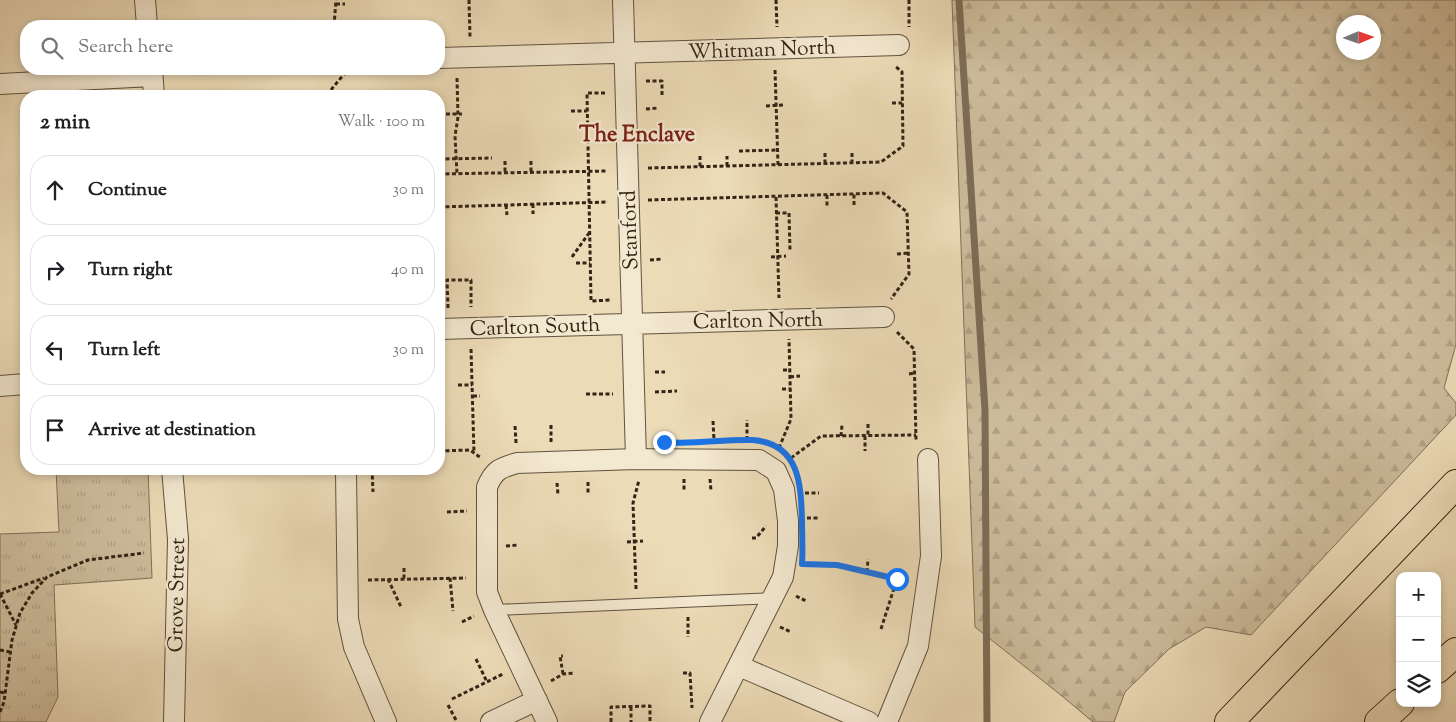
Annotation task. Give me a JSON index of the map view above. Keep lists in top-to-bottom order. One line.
{"streets":{"street":["Whitman North","Stanford","Carlton North","Carlton South","Grove Street"]},"crossings":[["Whitman North","Stanford"],["Stanford","Carlton North"],["Stanford","Carlton South"],["Carlton North","Carlton South"]],"districts":["The Enclave"],"north":"right","page":{"search":"Search here","heading":["2 min","Walk · 100 m"],"list":[["Continue","30 m"],["Turn right","40 m"],["Turn left","30 m"],"Arrive at destination"],"map_buttons":["+","−"]}}
